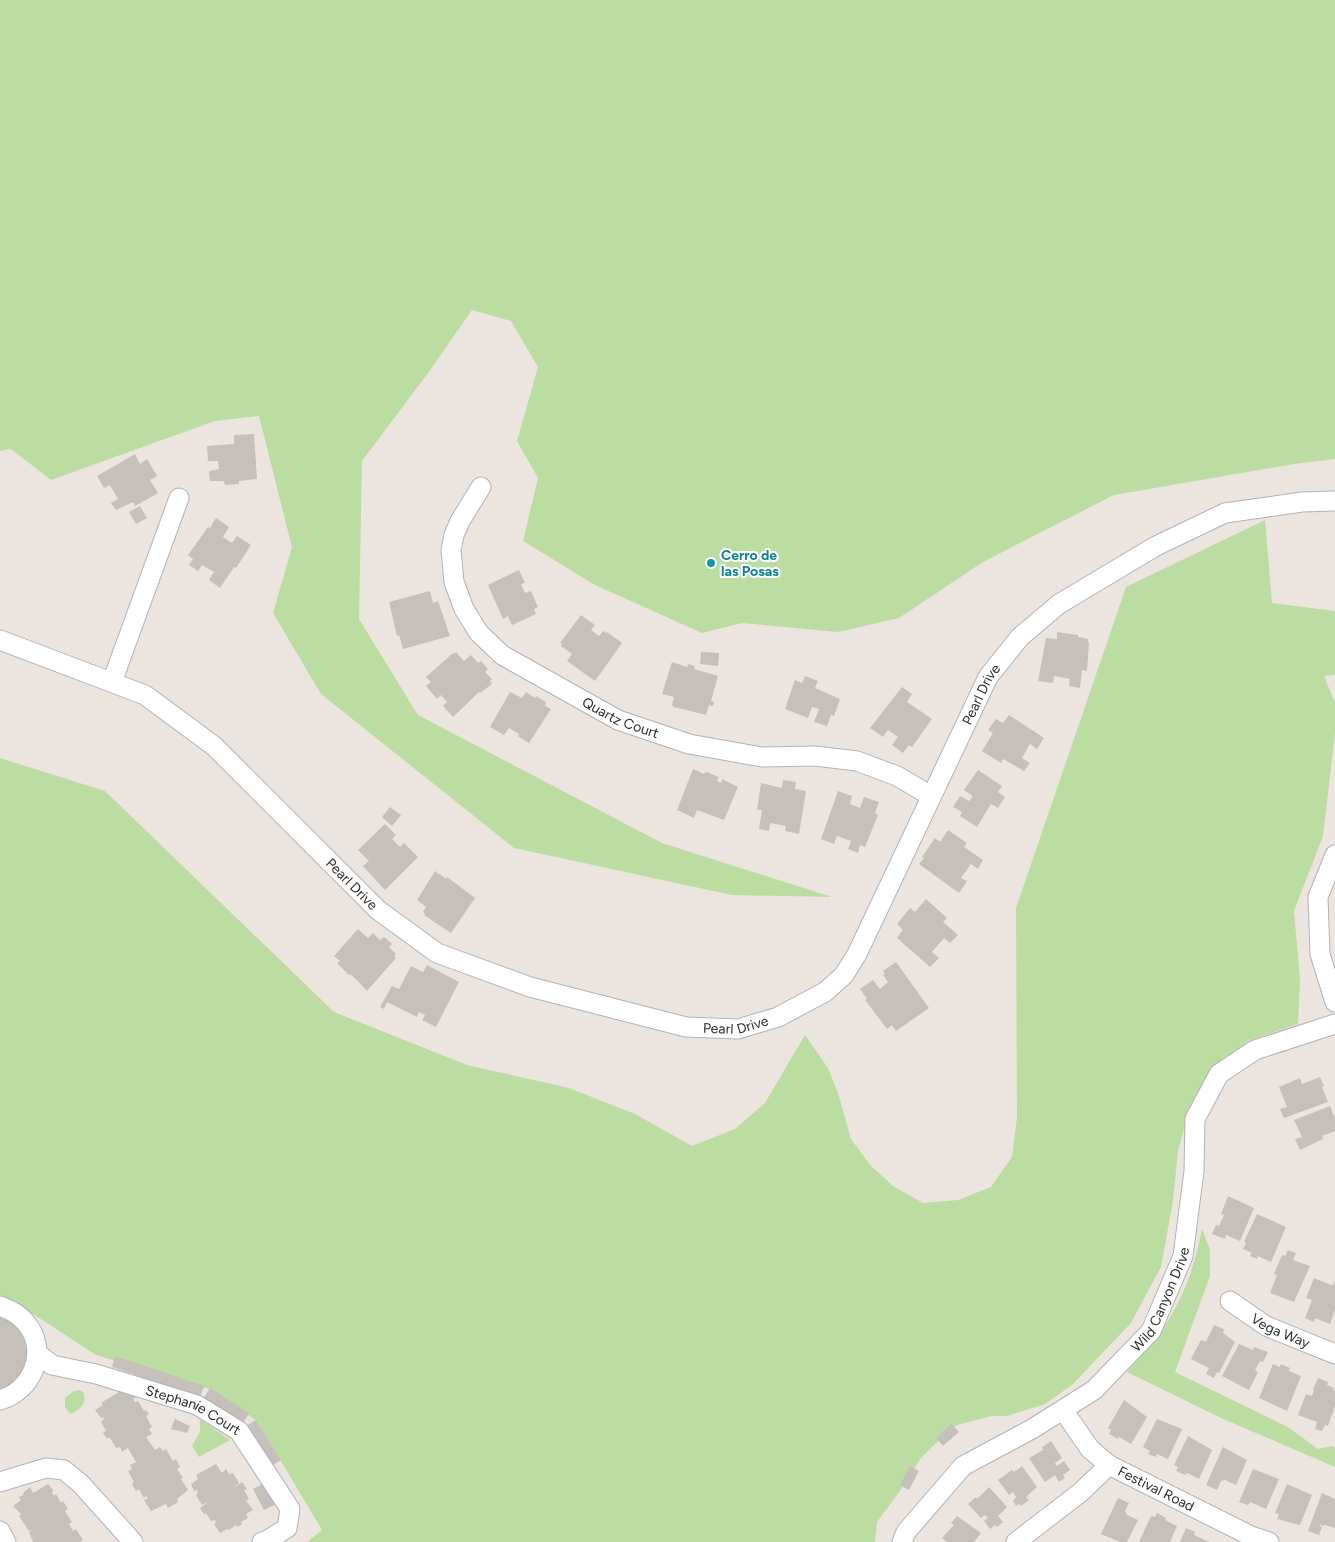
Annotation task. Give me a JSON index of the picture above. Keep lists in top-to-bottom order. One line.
{"streets":{"street":["Pearl Drive","Quartz Court","Wild Canyon Drive","Vega Way","Stephanie Court","Festival Road"]},"crossings":[["Pearl Drive","Quartz Court"],["Wild Canyon Drive","Festival Road"]],"places":["Cerro de las Posas"]}
